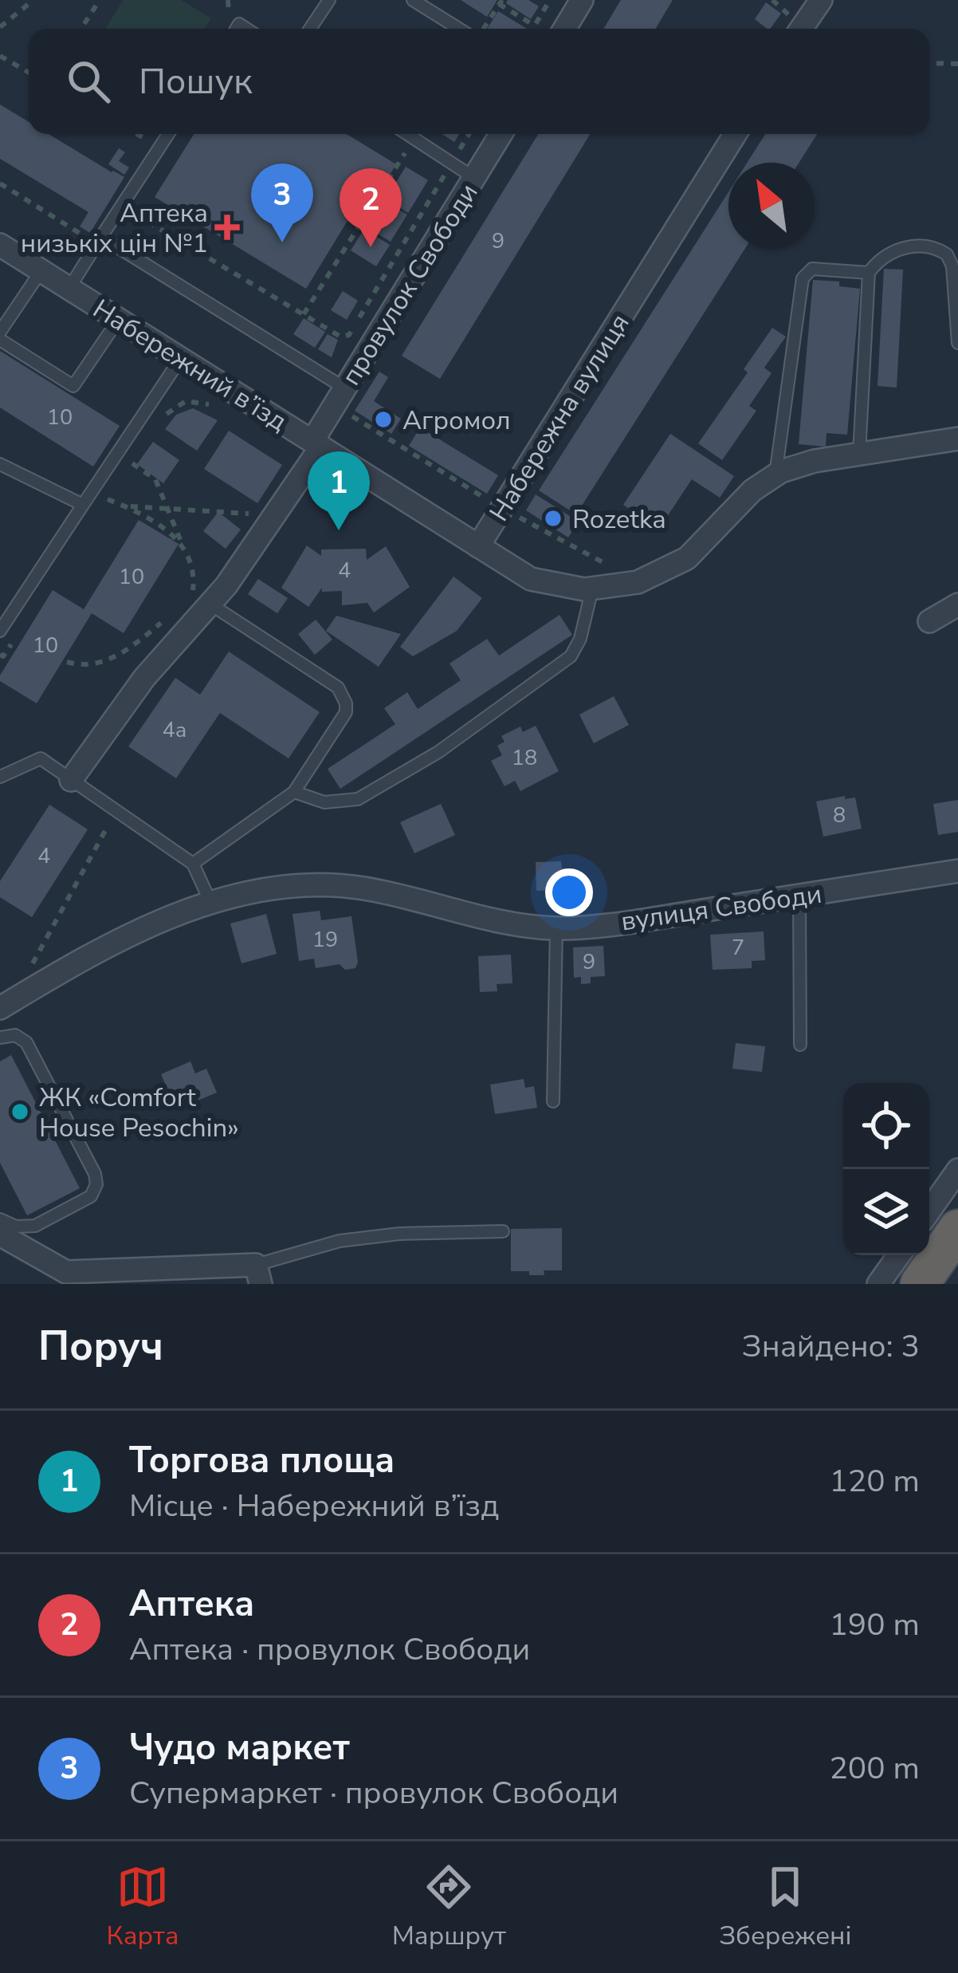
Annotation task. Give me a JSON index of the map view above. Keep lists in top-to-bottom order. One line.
{"streets":{"street":["провулок Свободи","Набережний в’їзд","Набережна вулиця","вулиця Свободи"]},"crossings":[["провулок Свободи","Набережний в’їзд"],["Набережний в’їзд","Набережна вулиця"]],"places":{"health":["Аптека низькіх цін №1"],"other":["Агромол","Rozetka","ЖК «Comfort House Pesochin»"]},"house_numbers":["9","10","4","10","10","4а","18","8","4","19","7","9"],"north":"top left","page":{"search":"Пошук","pins":["3","2","1"],"heading":["Поруч","Знайдено: 3"],"list":[{"mark":"1","name":"Торгова площа","note":"Місце · Набережний в’їзд","value":"120 m"},{"mark":"2","name":"Аптека","note":"Аптека · провулок Свободи","value":"190 m"},{"mark":"3","name":"Чудо маркет","note":"Супермаркет · провулок Свободи","value":"200 m"}],"nav":["Карта","Маршрут","Збережені"]}}
